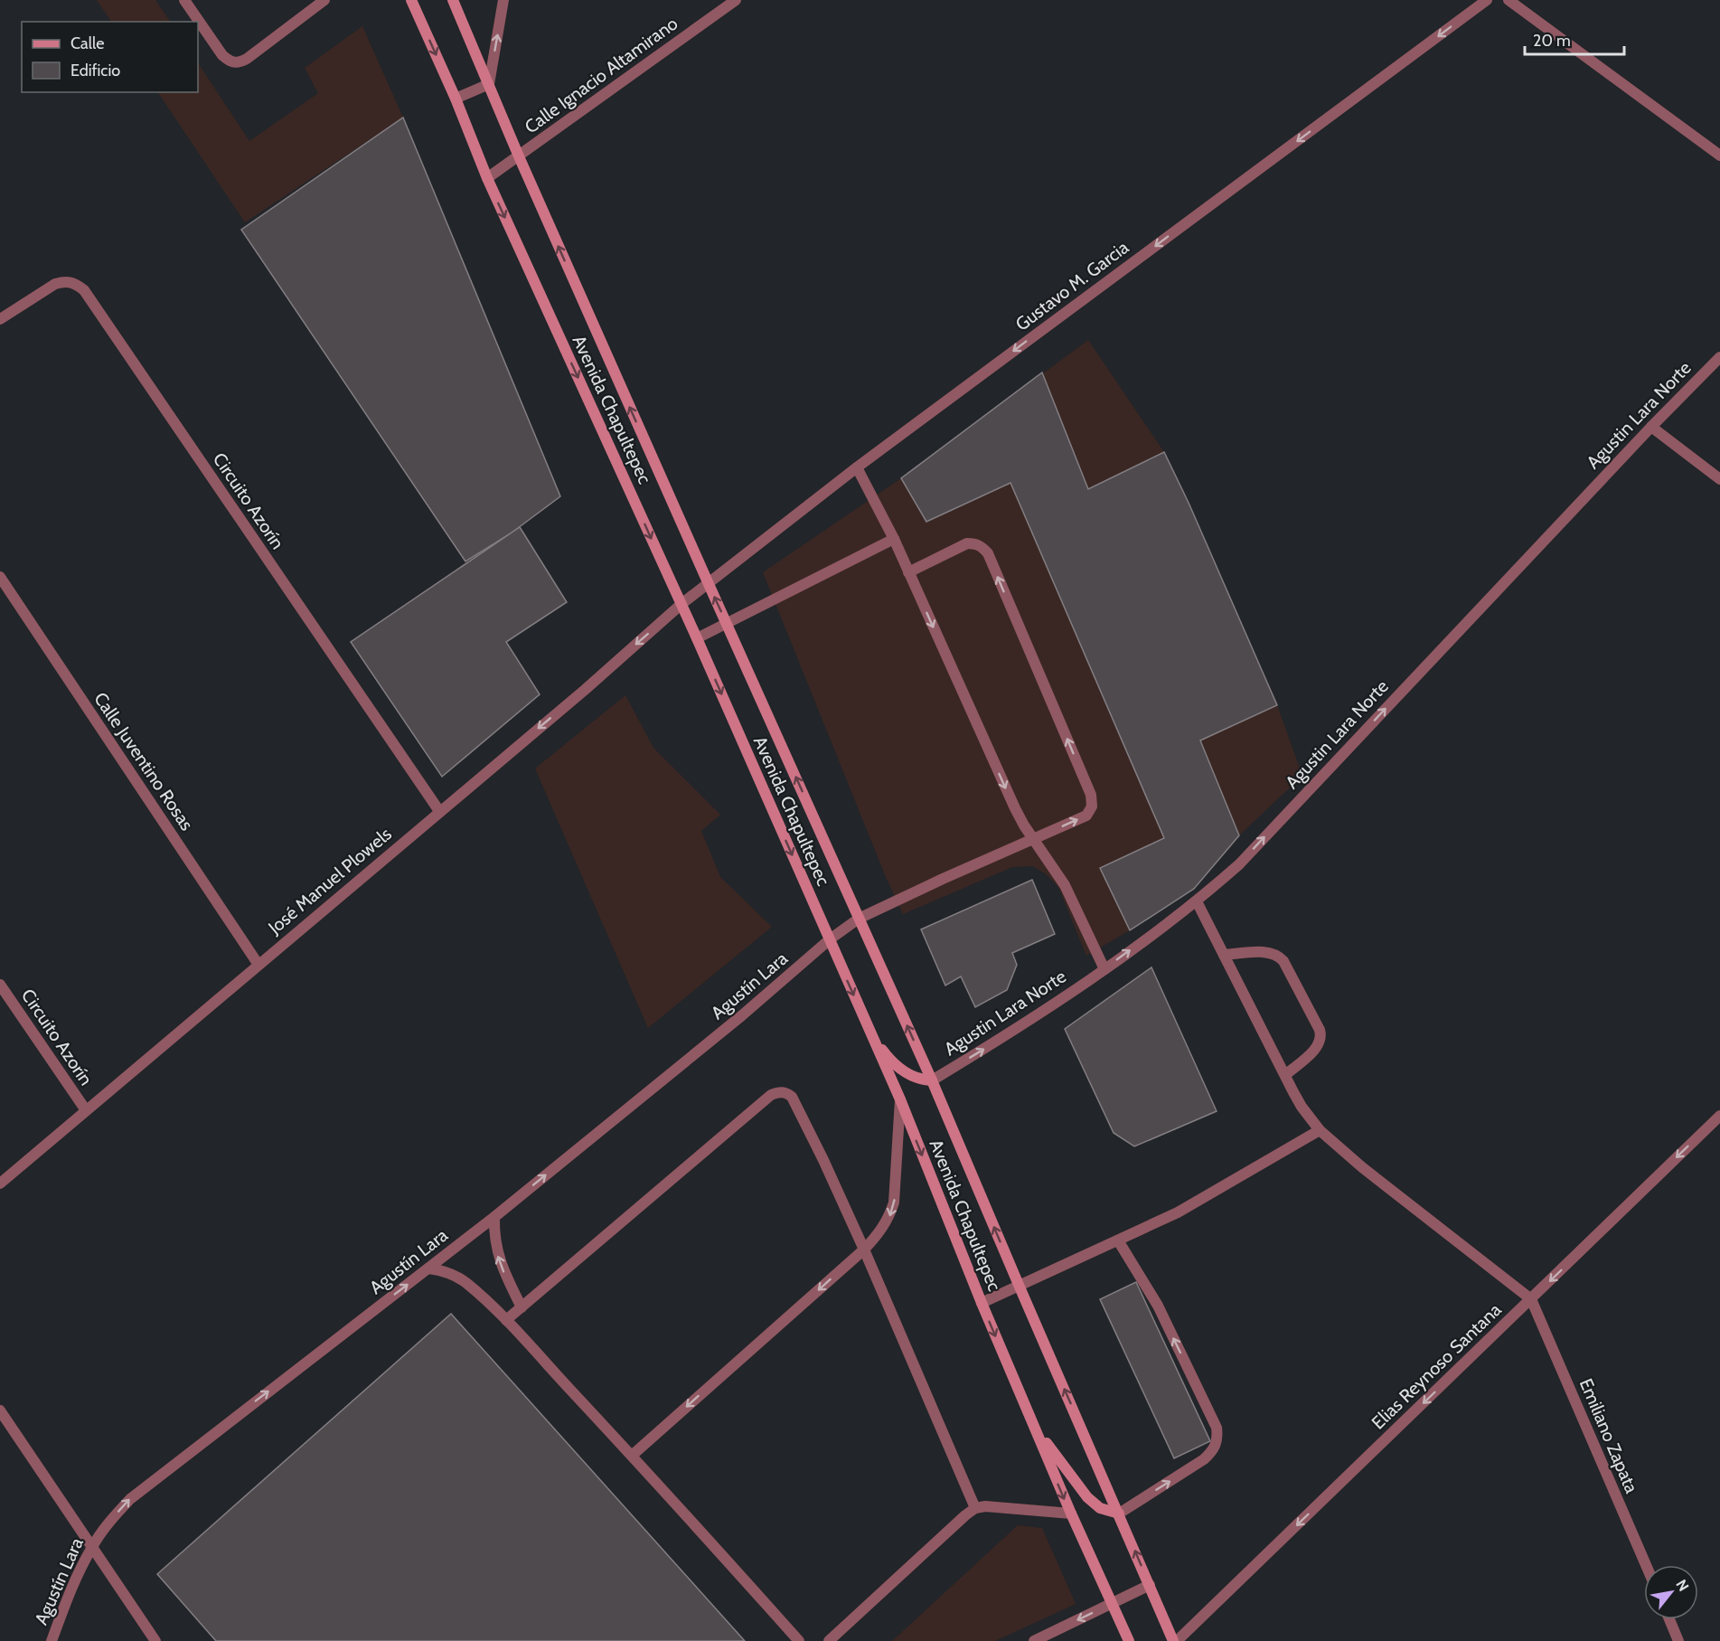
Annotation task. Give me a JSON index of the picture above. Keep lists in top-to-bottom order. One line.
{"streets":{"main road":["Avenida Chapultepec"],"street":["Calle Ignacio Altamirano","Gustavo M. Garcia","Agustin Lara Norte","Circuito Azorín","Calle Juventino Rosas","José Manuel Plowels","Agustín Lara","Elias Reynoso Santana","Emiliano Zapata"]},"crossings":[["Calle Ignacio Altamirano","Avenida Chapultepec"],["Gustavo M. Garcia","Avenida Chapultepec"],["Gustavo M. Garcia","José Manuel Plowels"],["Avenida Chapultepec","José Manuel Plowels"],["Avenida Chapultepec","Agustín Lara"],["Circuito Azorín","José Manuel Plowels"],["Calle Juventino Rosas","José Manuel Plowels"],["Elias Reynoso Santana","Emiliano Zapata"]],"one_way":["Gustavo M. Garcia","Agustin Lara Norte","José Manuel Plowels","Elias Reynoso Santana"],"legend":["Calle","Edificio"],"scale_bar":"20 m","north":"top right"}
